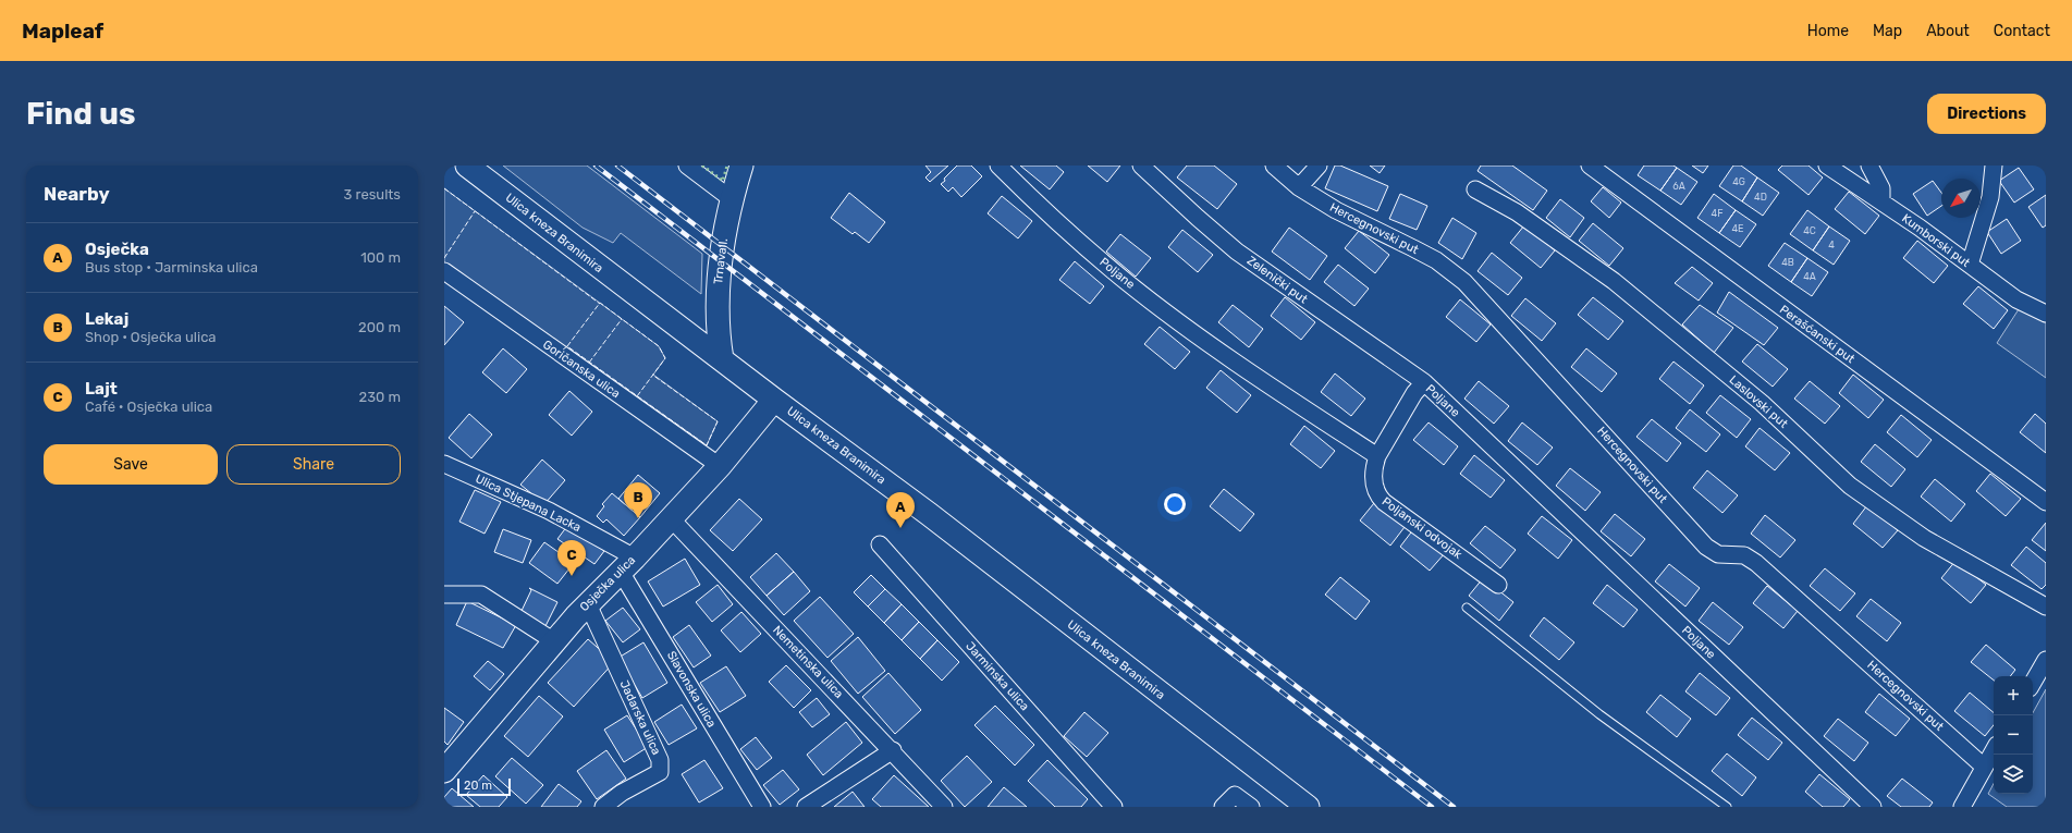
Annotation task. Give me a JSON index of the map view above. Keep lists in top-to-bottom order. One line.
{"streets":{"main road":["Ulica kneza Branimira","Trnava I.","Osječka ulica"],"street":["Hercegnovski put","Kumborski put","Poljane","Zelenički put","Perašćanski put","Goričanska ulica","Laslovski put","Ulica Stjepana Lacka","Poljanski odvojak","Nemetinska ulica","Jarminska ulica","Slavonska ulica","Jadarska ulica"]},"crossings":[["Ulica kneza Branimira","Trnava I."],["Ulica kneza Branimira","Osječka ulica"],["Poljane","Zelenički put"],["Poljane","Poljanski odvojak"],["Goričanska ulica","Osječka ulica"],["Ulica Stjepana Lacka","Osječka ulica"],["Ulica Stjepana Lacka","Slavonska ulica"],["Osječka ulica","Nemetinska ulica"],["Osječka ulica","Slavonska ulica"],["Osječka ulica","Jadarska ulica"]],"house_numbers":["4G","6A","4D","4F","4E","4C","4","4B","4A"],"scale_bar":"20 m","north":"bottom left","page":{"header":"Mapleaf","nav":["Home","Map","About","Contact"],"buttons":["Directions",["Save","Share"]],"title":"Find us","heading":["Nearby","3 results"],"list":[{"mark":"A","name":"Osječka","note":"Bus stop · Jarminska ulica","value":"100 m"},{"mark":"B","name":"Lekaj","note":"Shop · Osječka ulica","value":"200 m"},{"mark":"C","name":"Lajt","note":"Café · Osječka ulica","value":"230 m"}],"pins":["B","A","C"],"map_buttons":["+","−"],"scale":"20 m"}}
